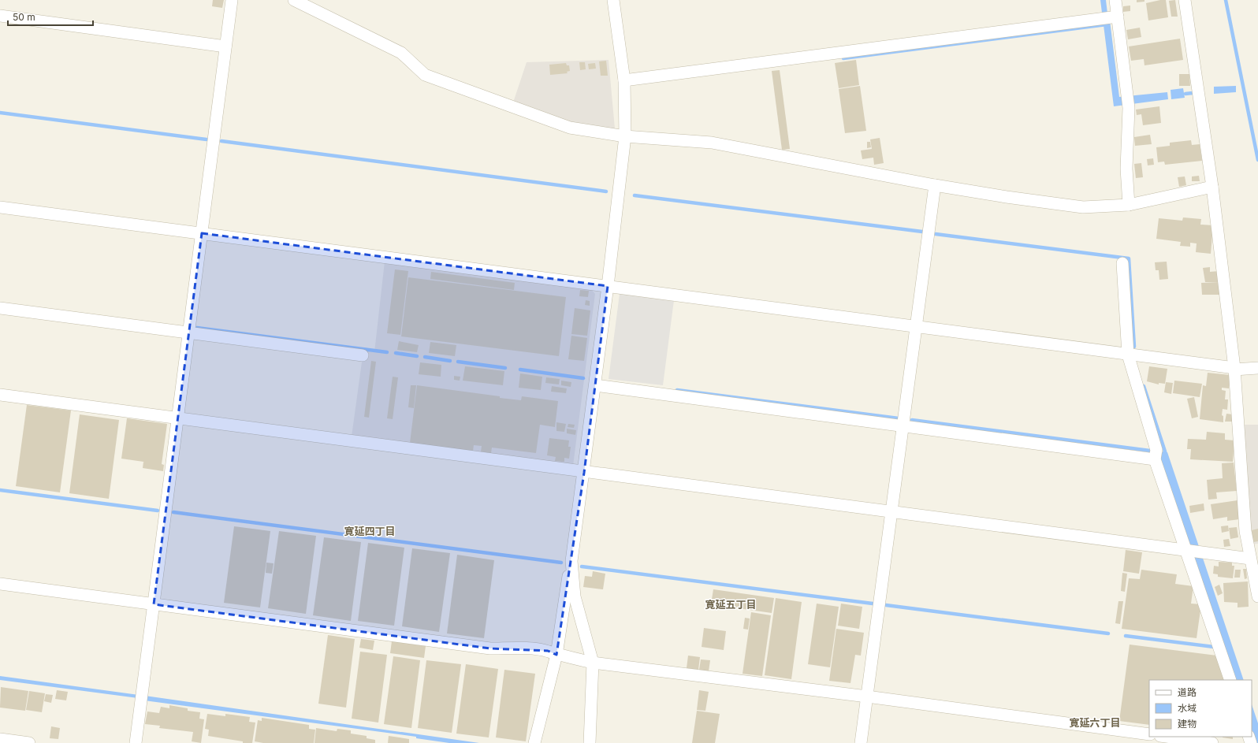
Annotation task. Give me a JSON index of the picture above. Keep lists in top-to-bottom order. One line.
{"districts":["寛延四丁目","寛延五丁目","寛延六丁目"],"legend":["道路","水域","建物"],"scale_bar":"50 m"}
